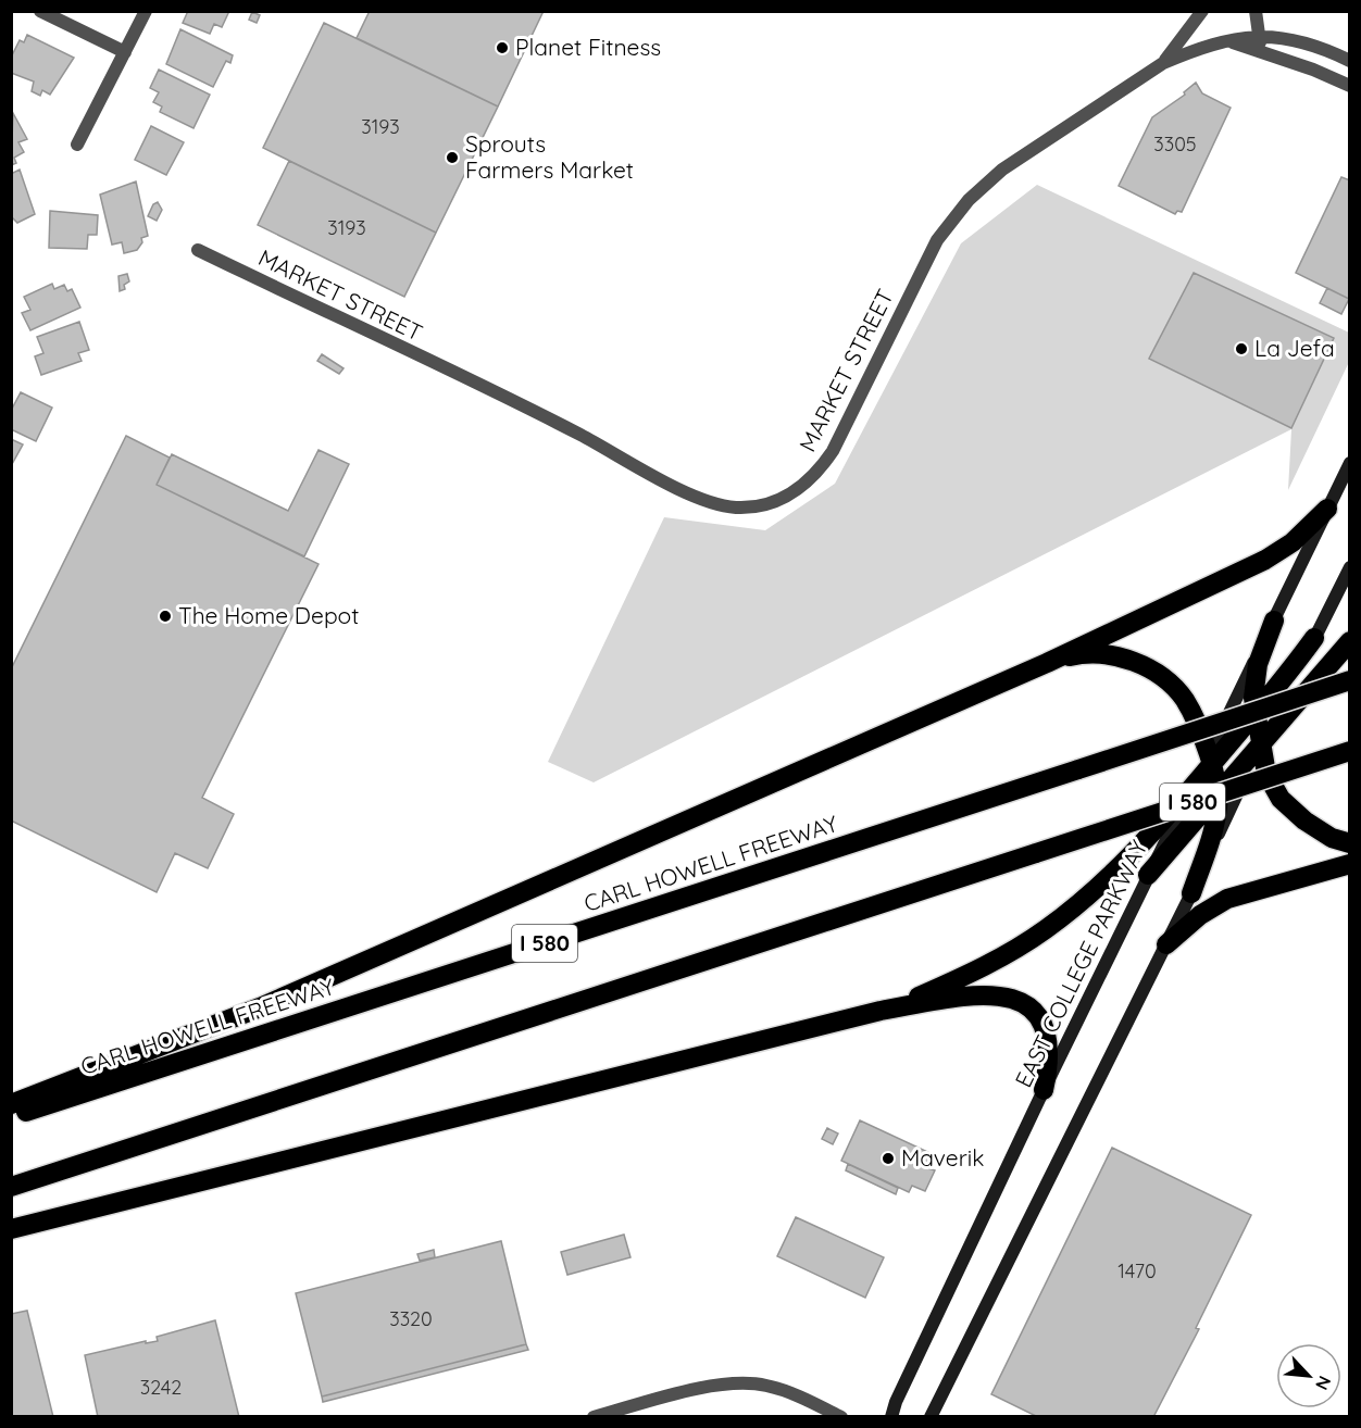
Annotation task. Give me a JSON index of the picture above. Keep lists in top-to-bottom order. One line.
{"streets":{"highway":["I 580","CARL HOWELL FREEWAY"],"main road":["EAST COLLEGE PARKWAY"],"street":["MARKET STREET"]},"places":["Planet Fitness","Sprouts Farmers Market","La Jefa","The Home Depot","Maverik"],"house_numbers":["3193","3305","3193","1470","3320","3242"],"north":"bottom right"}
